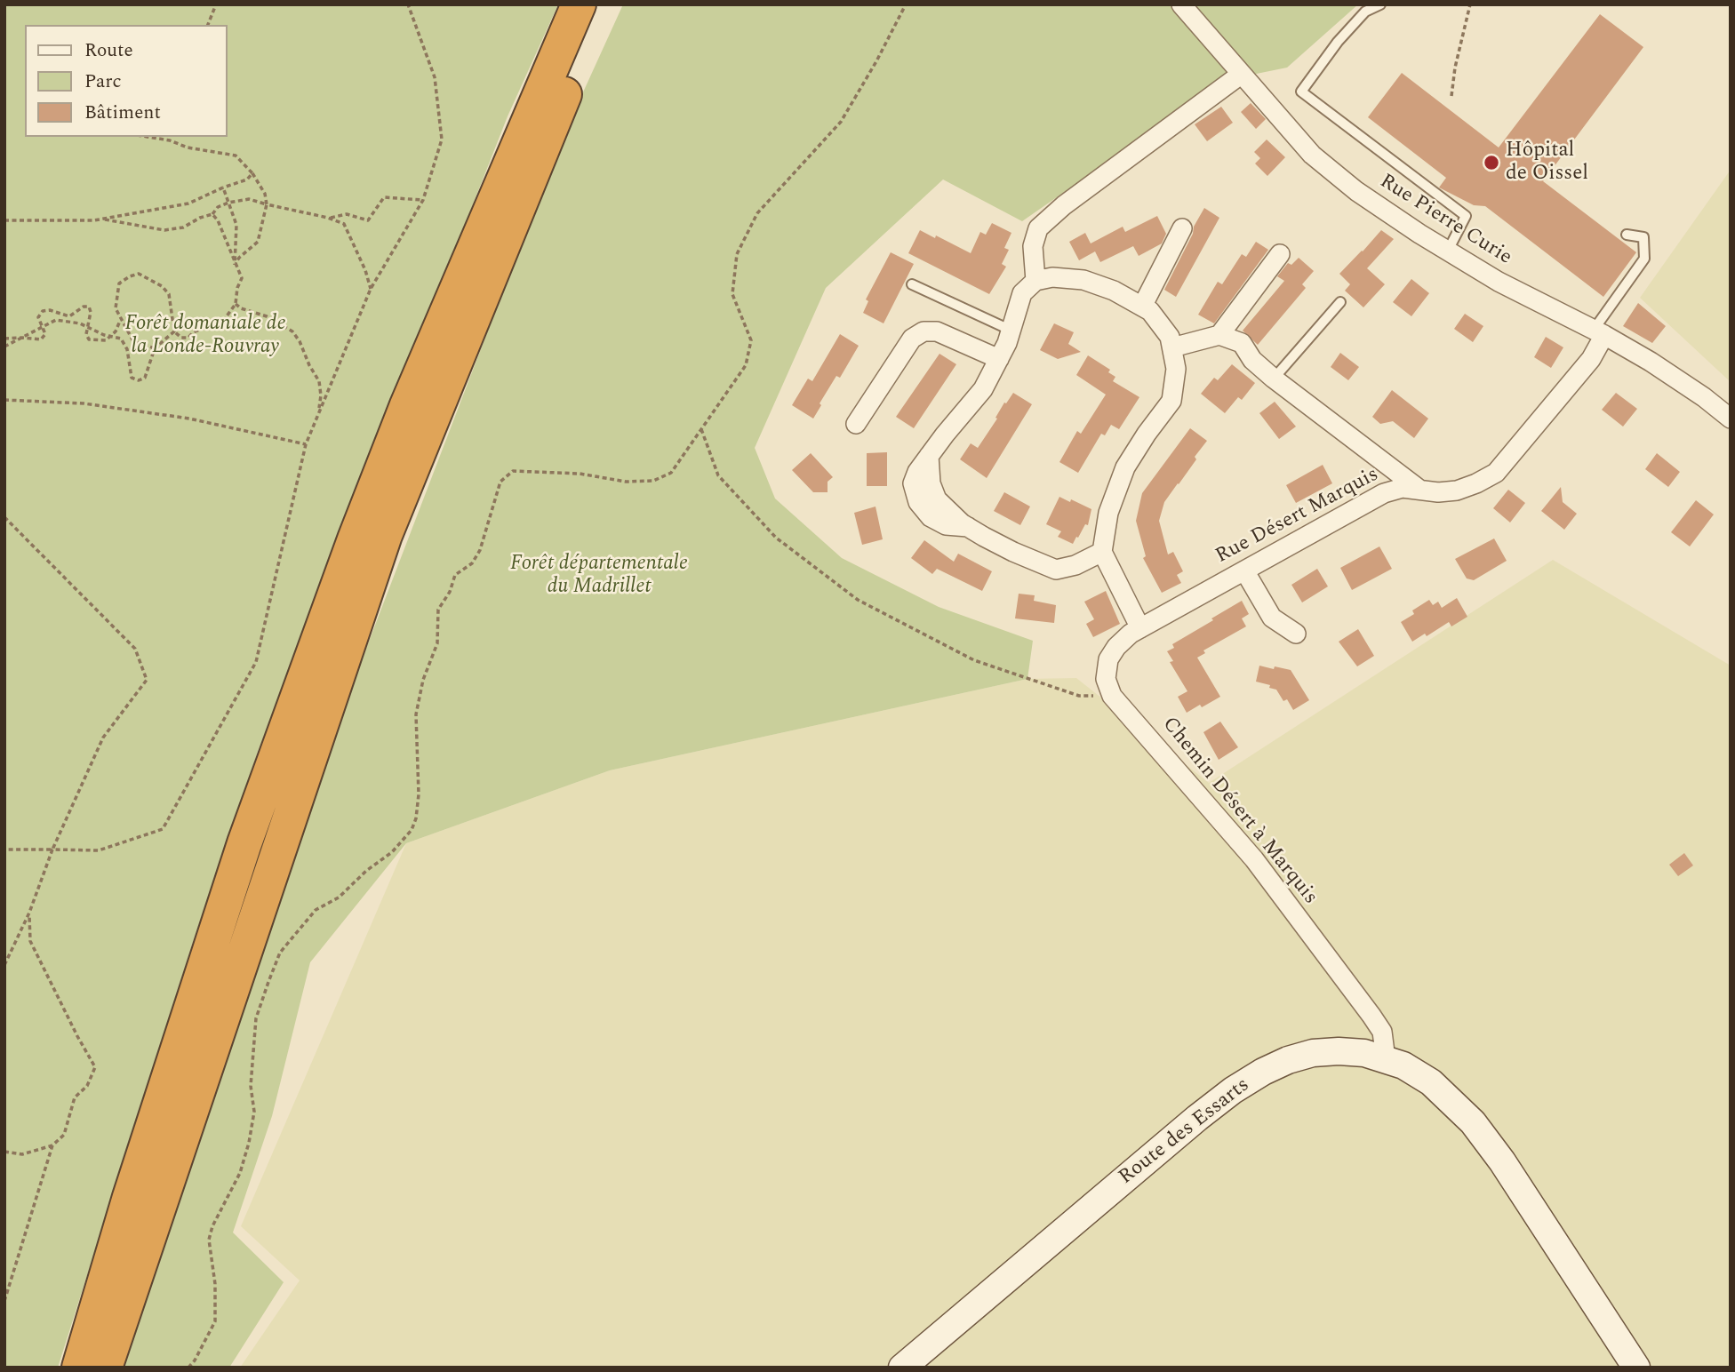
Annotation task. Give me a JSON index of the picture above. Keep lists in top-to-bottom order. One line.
{"streets":{"main road":["Route des Essarts"],"street":["Rue Pierre Curie","Rue Désert Marquis","Chemin Désert à Marquis"]},"crossings":[["Rue Pierre Curie","Rue Désert Marquis"],["Chemin Désert à Marquis","Route des Essarts"]],"parks":["Forêt domaniale de la Londe-Rouvray","Forêt départementale du Madrillet"],"places":["Hôpital de Oissel"],"legend":["Route","Parc","Bâtiment"]}
